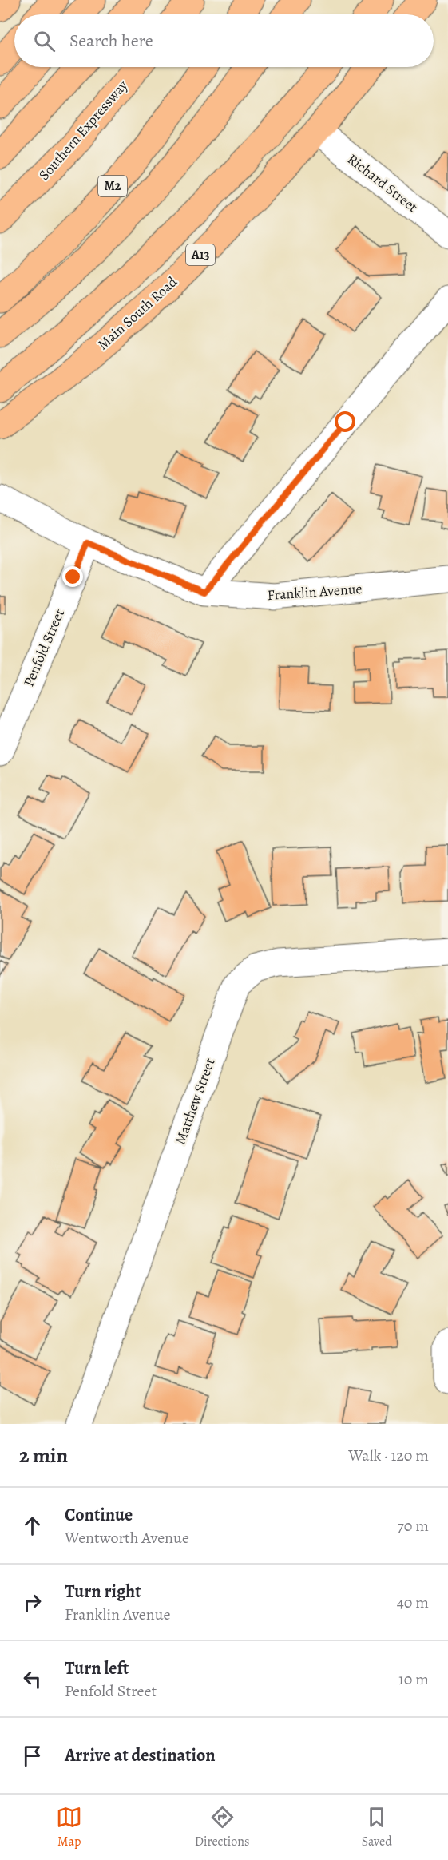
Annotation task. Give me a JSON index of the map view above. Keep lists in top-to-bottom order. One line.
{"streets":{"highway":["Southern Expressway","M2","A13","Main South Road"],"street":["Richard Street","Franklin Avenue","Penfold Street","Matthew Street"]},"crossings":[["Richard Street","Main South Road"],["Franklin Avenue","Penfold Street"]],"page":{"search":"Search here","heading":["2 min","Walk · 120 m"],"list":[["Continue","Wentworth Avenue","70 m"],["Turn right","Franklin Avenue","40 m"],["Turn left","Penfold Street","10 m"],"Arrive at destination"],"nav":["Map","Directions","Saved"]}}
